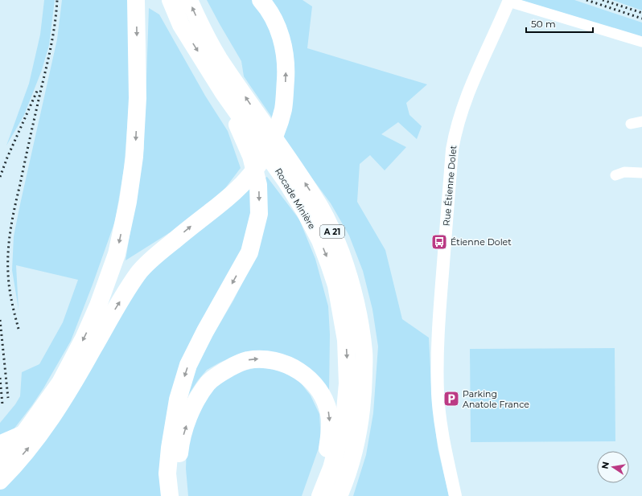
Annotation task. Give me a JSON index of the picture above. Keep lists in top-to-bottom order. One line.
{"streets":{"highway":["Rocade Minière","A 21"],"street":["Rue Étienne Dolet"]},"places":{"bus stop":["Étienne Dolet"],"parking":["Parking Anatole France"]},"scale_bar":"50 m","north":"left"}
